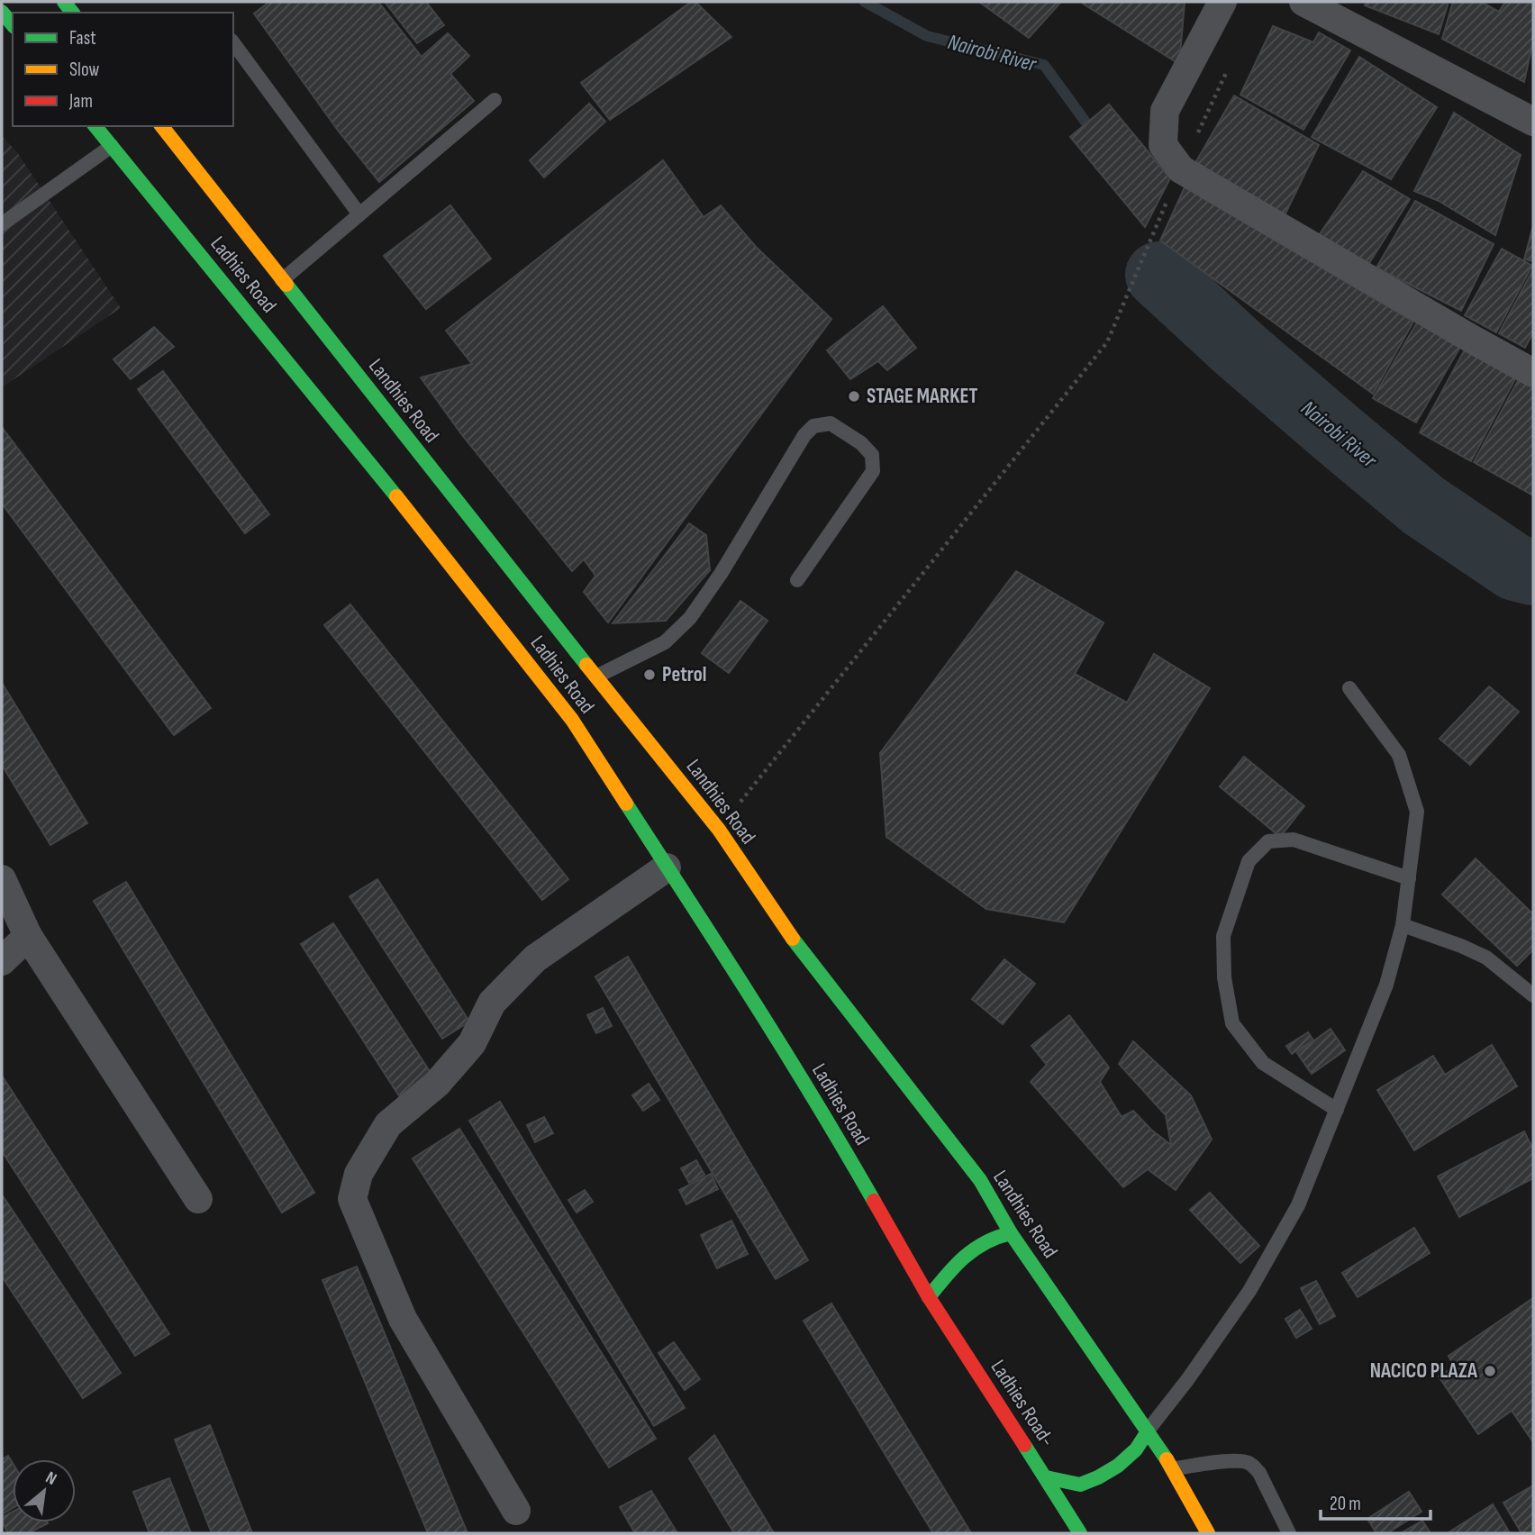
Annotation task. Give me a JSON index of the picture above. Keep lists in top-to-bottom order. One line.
{"streets":{"main road":["Ladhies Road","Landhies Road","Ladhies Road-"]},"crossings":[["Ladhies Road","Ladhies Road-"]],"water":["Nairobi River"],"places":["STAGE MARKET","Petrol","NACICO PLAZA"],"legend":["Fast","Slow","Jam"],"scale_bar":"20 m","north":"top right"}
